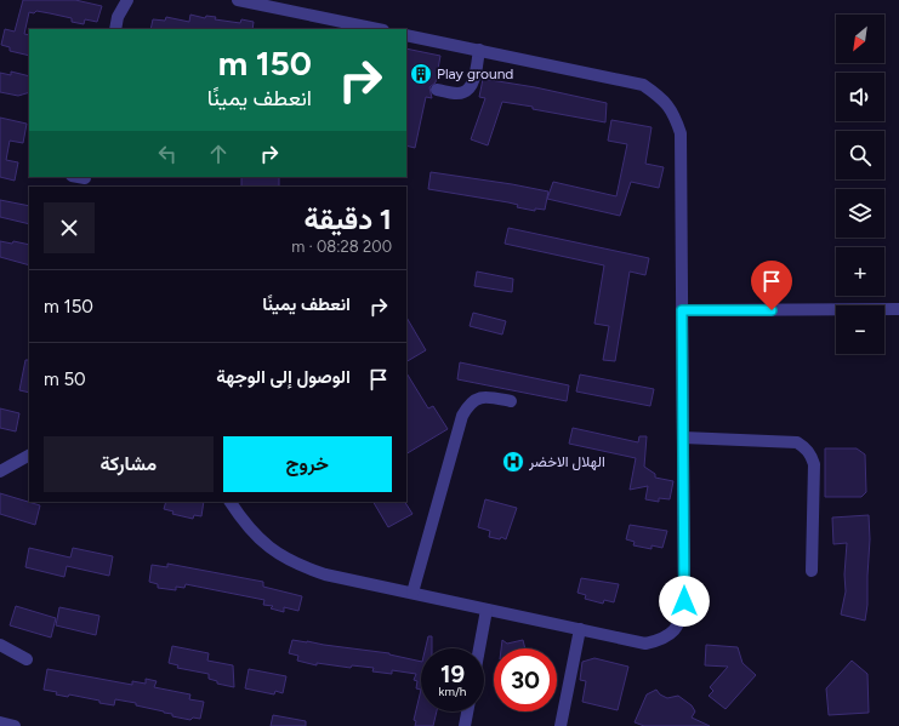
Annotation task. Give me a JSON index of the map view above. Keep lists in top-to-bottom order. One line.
{"places":{"building":["Play ground"],"hospital":["الهلال الاخضر"]},"north":"bottom left","page":{"map_buttons":["+","−"],"turn":["150 m","انعطف يمينًا"],"heading":["1 دقيقة","200 m · 08:28"],"list":[{"name":"انعطف يمينًا","value":"150 m"},{"name":"الوصول إلى الوجهة","value":"50 m"}],"buttons":["خروج","مشاركة"],"speed":"19 km/h","limit":"30"}}
